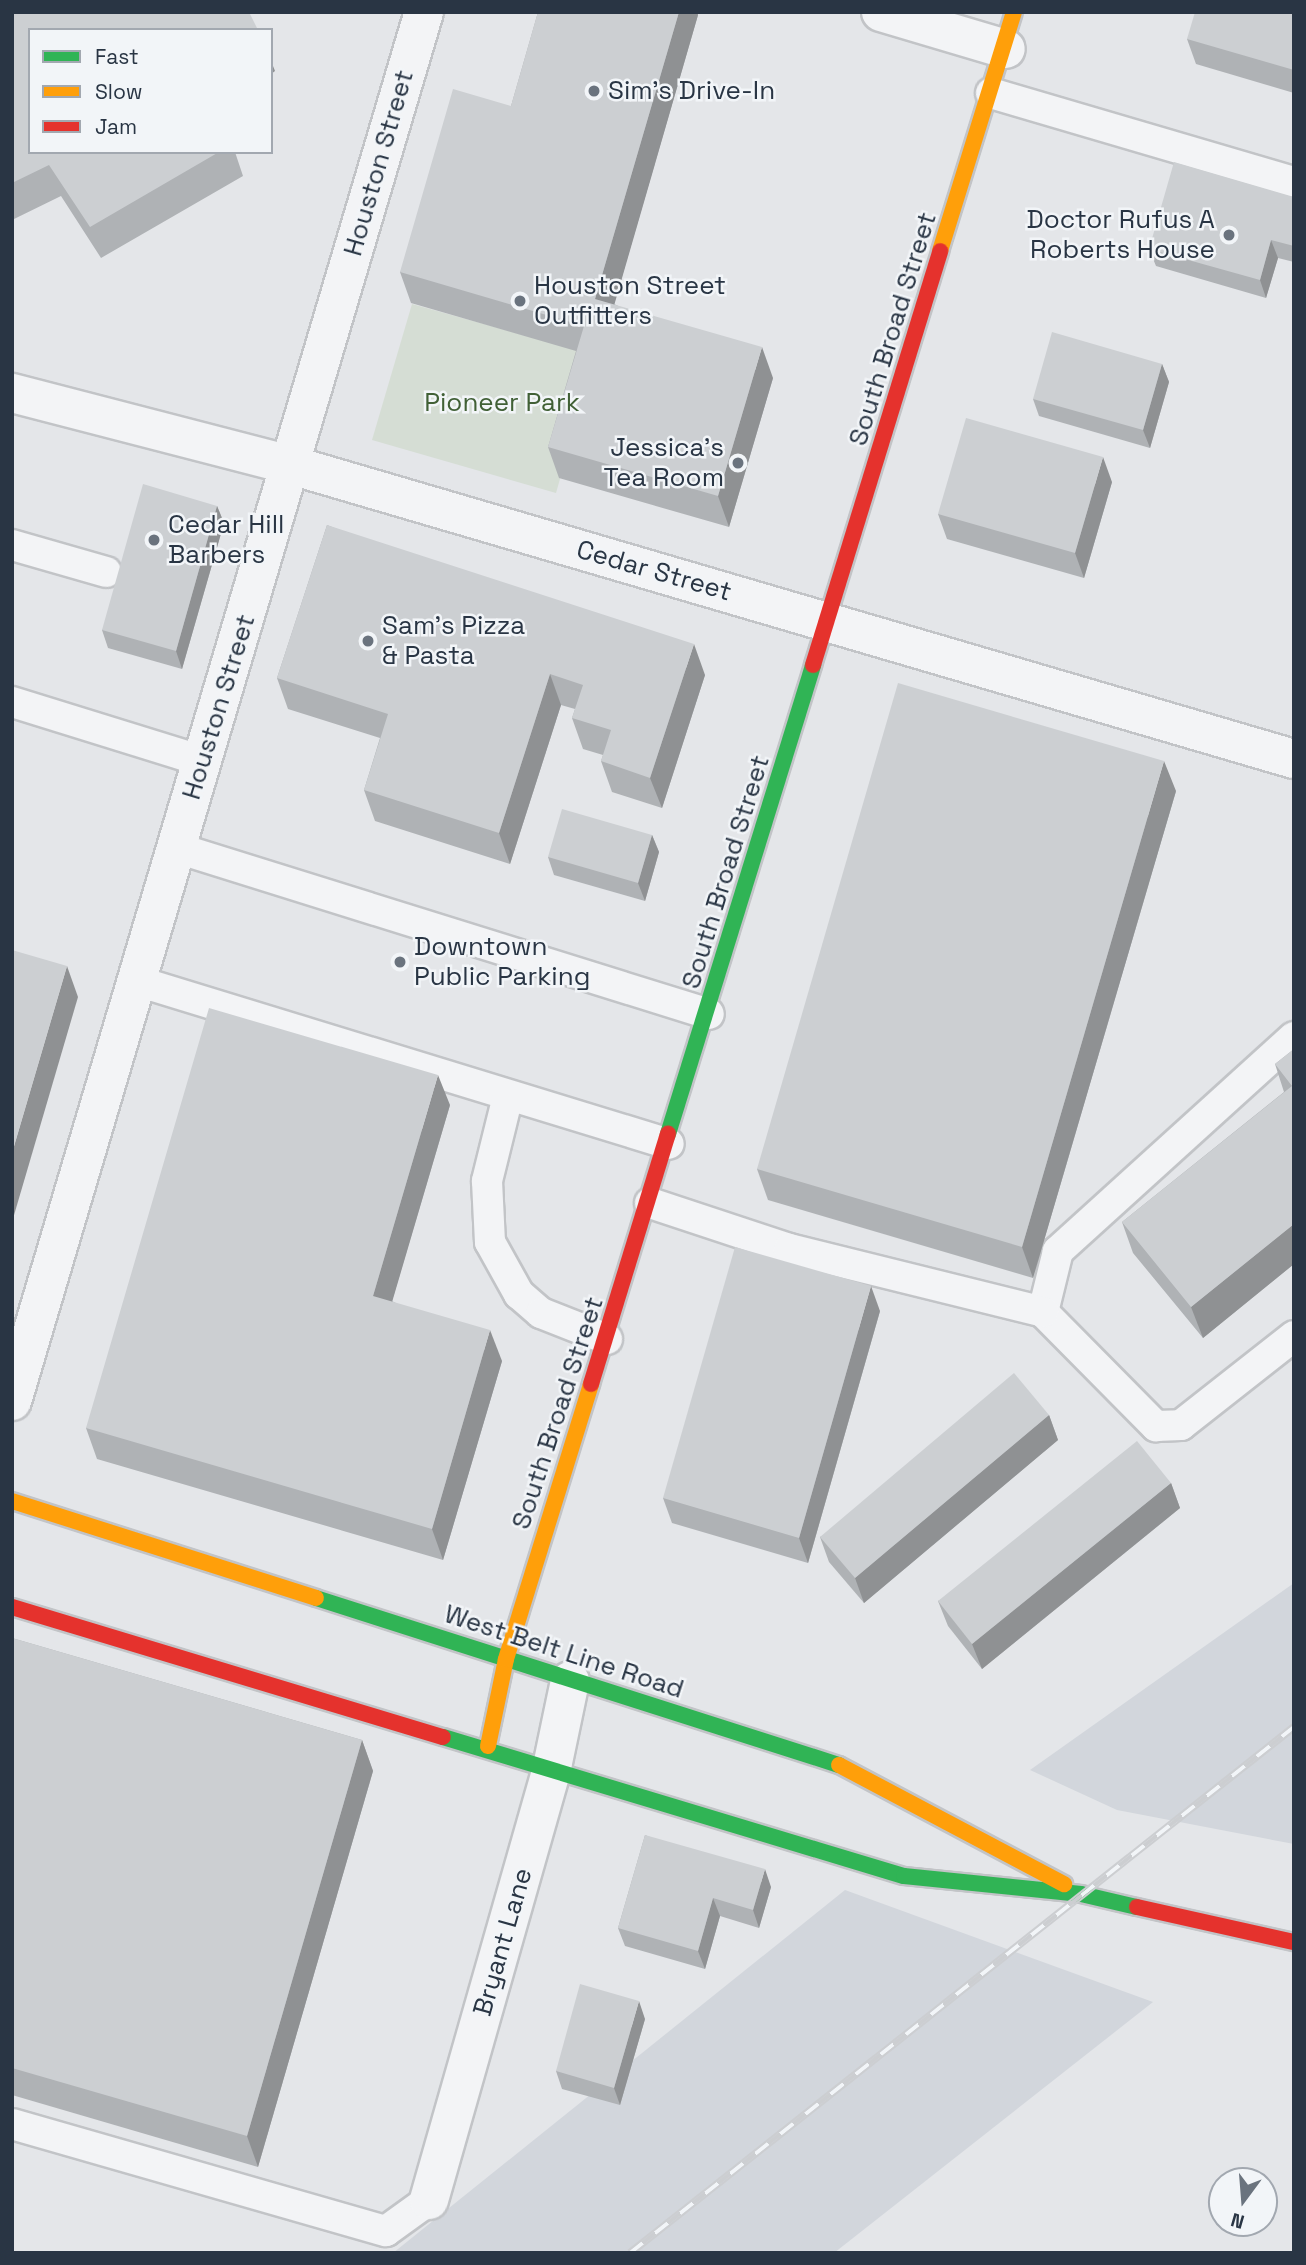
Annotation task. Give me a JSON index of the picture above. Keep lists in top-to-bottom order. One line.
{"streets":{"main road":["South Broad Street","West Belt Line Road"],"street":["Houston Street","Cedar Street","Bryant Lane"]},"crossings":[["Houston Street","Cedar Street"],["South Broad Street","Cedar Street"],["South Broad Street","West Belt Line Road"],["West Belt Line Road","Bryant Lane"]],"parks":["Pioneer Park"],"places":["Sim's Drive-In","Doctor Rufus A Roberts House","Houston Street Outfitters","Jessica's Tea Room","Cedar Hill Barbers","Sam's Pizza & Pasta","Downtown Public Parking"],"legend":["Fast","Slow","Jam"],"north":"bottom"}
